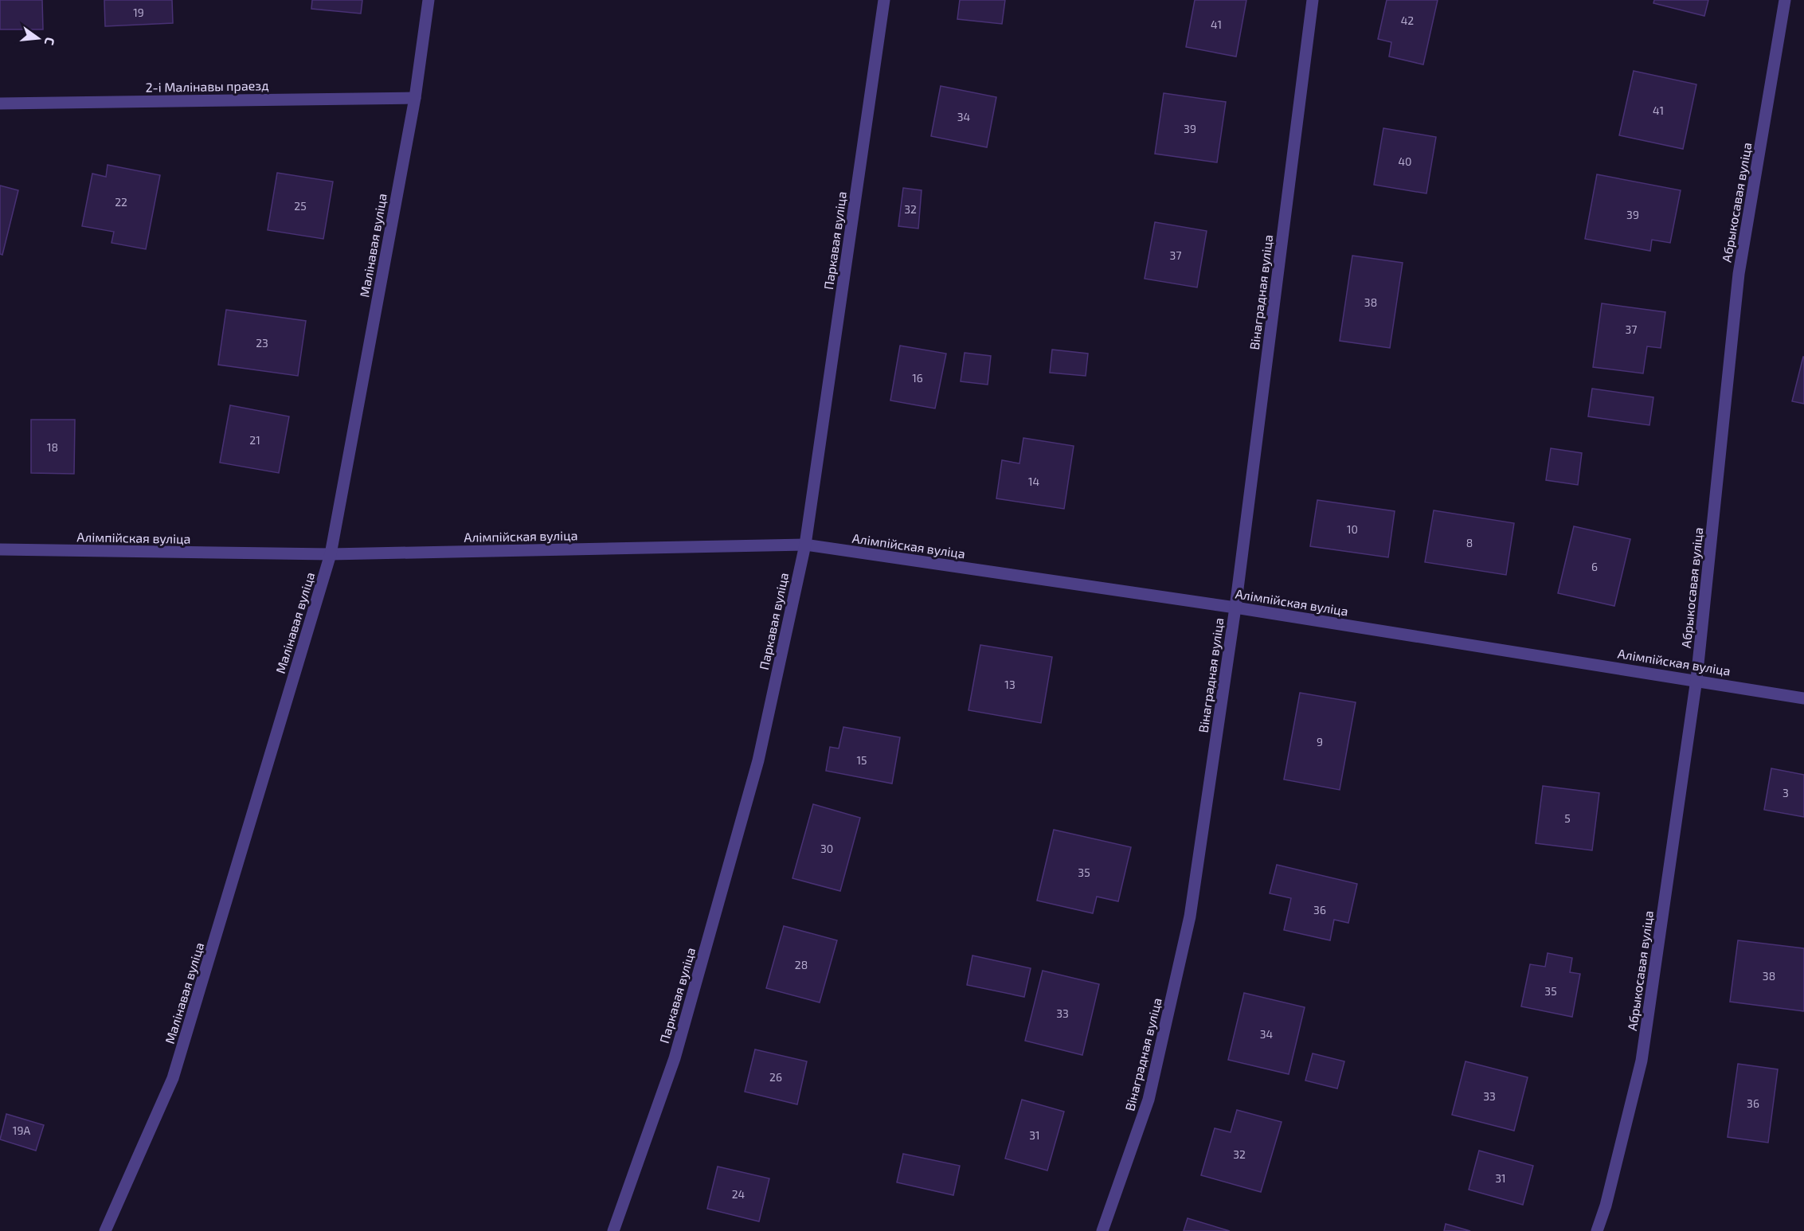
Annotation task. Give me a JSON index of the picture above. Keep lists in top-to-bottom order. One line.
{"streets":{"street":["2-і Малінавы праезд","Абрыкосавая вуліца","Паркавая вуліца","Малінавая вуліца","Вінаградная вуліца","Алімпійская вуліца"]},"crossings":[["2-і Малінавы праезд","Малінавая вуліца"],["Абрыкосавая вуліца","Алімпійская вуліца"],["Паркавая вуліца","Алімпійская вуліца"],["Малінавая вуліца","Алімпійская вуліца"],["Вінаградная вуліца","Алімпійская вуліца"]],"house_numbers":["19","42","41","41","34","39","40","22","25","32","39","37","38","37","23","16","21","18","14","10","8","6","13","9","15","3","5","30","35","36","28","38","35","33","34","26","33","36","19А","31","32","31","24"],"north":"right"}
